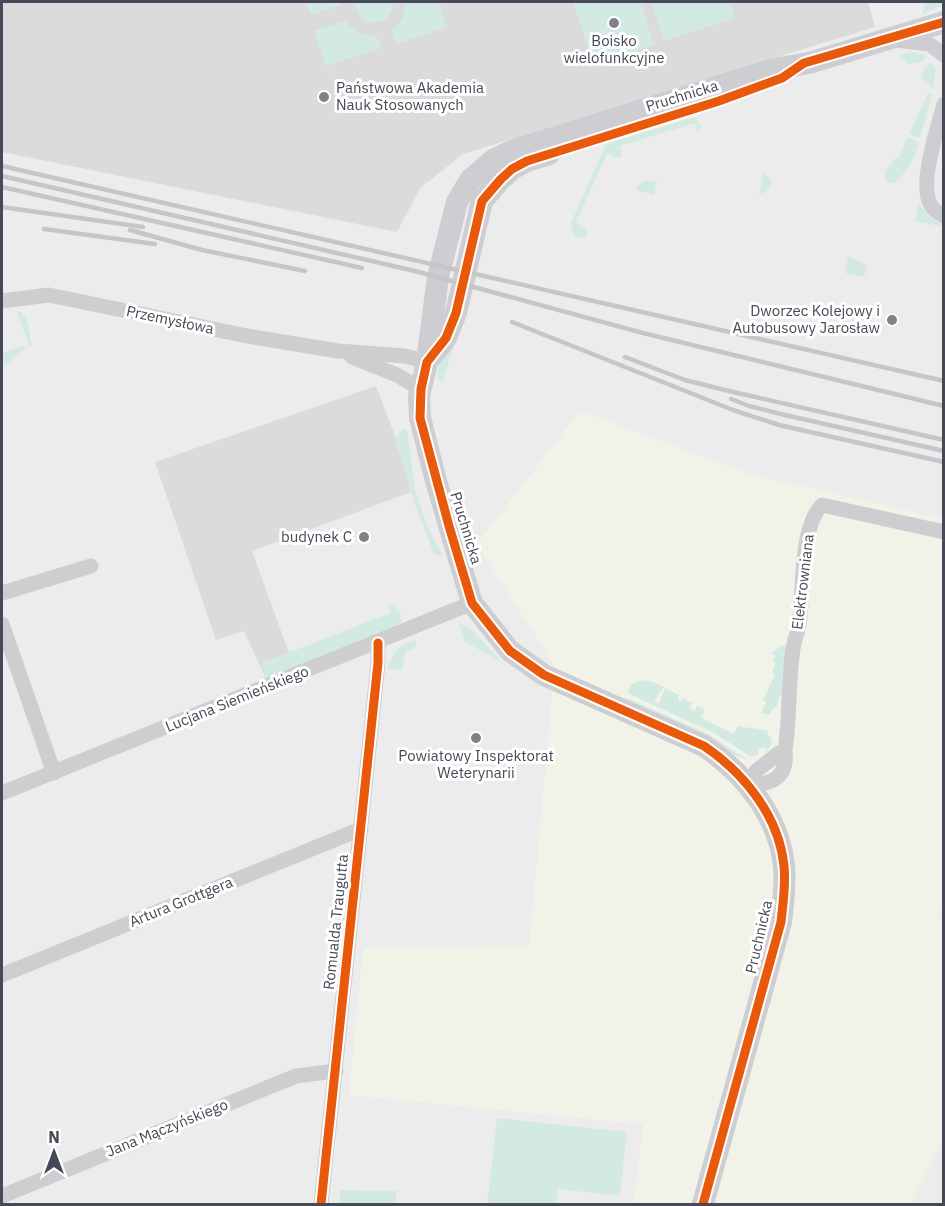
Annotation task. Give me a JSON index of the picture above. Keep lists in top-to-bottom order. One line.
{"streets":{"main road":["Pruchnicka"],"street":["Przemysłowa","Elektrowniana","Lucjana Siemieńskiego","Artura Grottgera","Romualda Traugutta","Jana Mączyńskiego"]},"crossings":[["Pruchnicka","Elektrowniana"],["Pruchnicka","Lucjana Siemieńskiego"],["Lucjana Siemieńskiego","Romualda Traugutta"],["Artura Grottgera","Romualda Traugutta"],["Romualda Traugutta","Jana Mączyńskiego"]],"places":["Boisko wielofunkcyjne","Państwowa Akademia Nauk Stosowanych","Dworzec Kolejowy i Autobusowy Jarosław","budynek C","Powiatowy Inspektorat Weterynarii"],"north":"top"}
